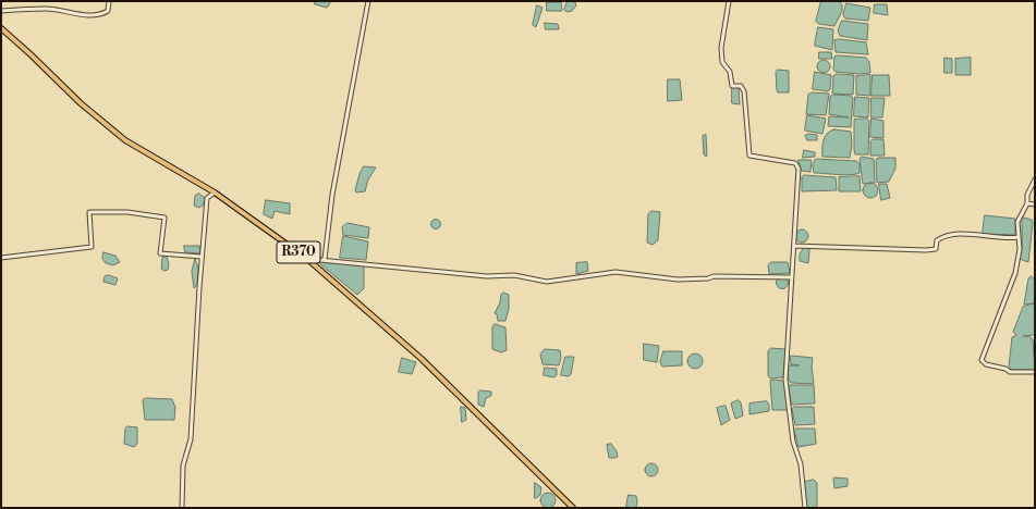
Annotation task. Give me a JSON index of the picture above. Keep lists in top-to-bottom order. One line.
{"streets":{"main road":["R370"]}}
